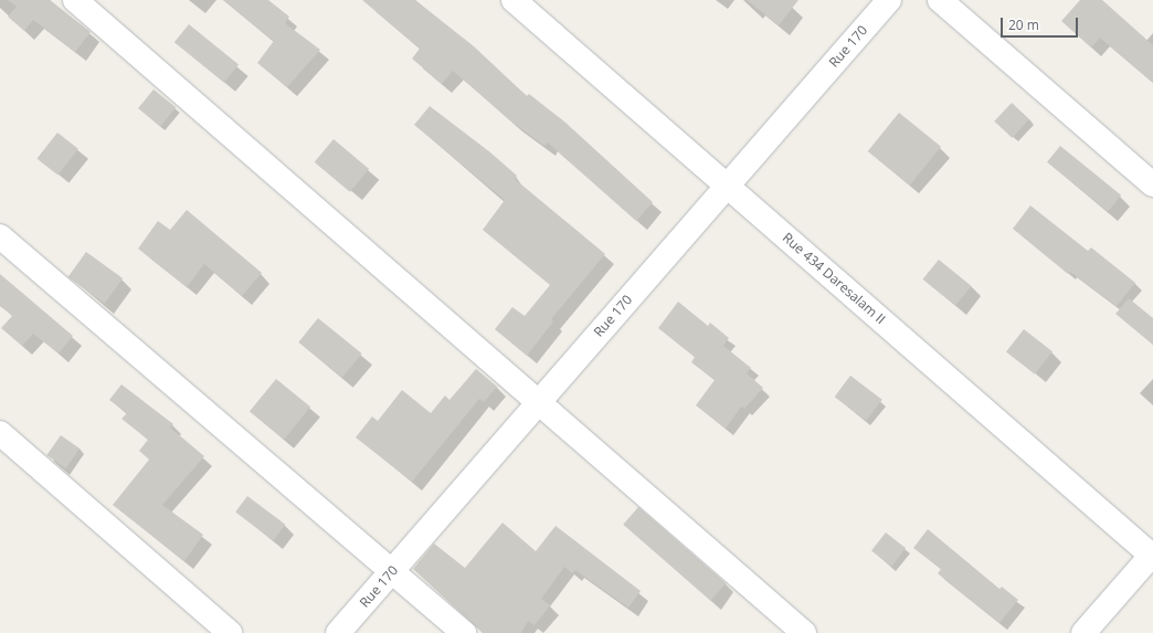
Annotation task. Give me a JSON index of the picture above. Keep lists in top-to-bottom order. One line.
{"streets":{"street":["Rue 170","Rue 434 Daresalam II"]},"crossings":[["Rue 170","Rue 434 Daresalam II"]],"scale_bar":"20 m"}
